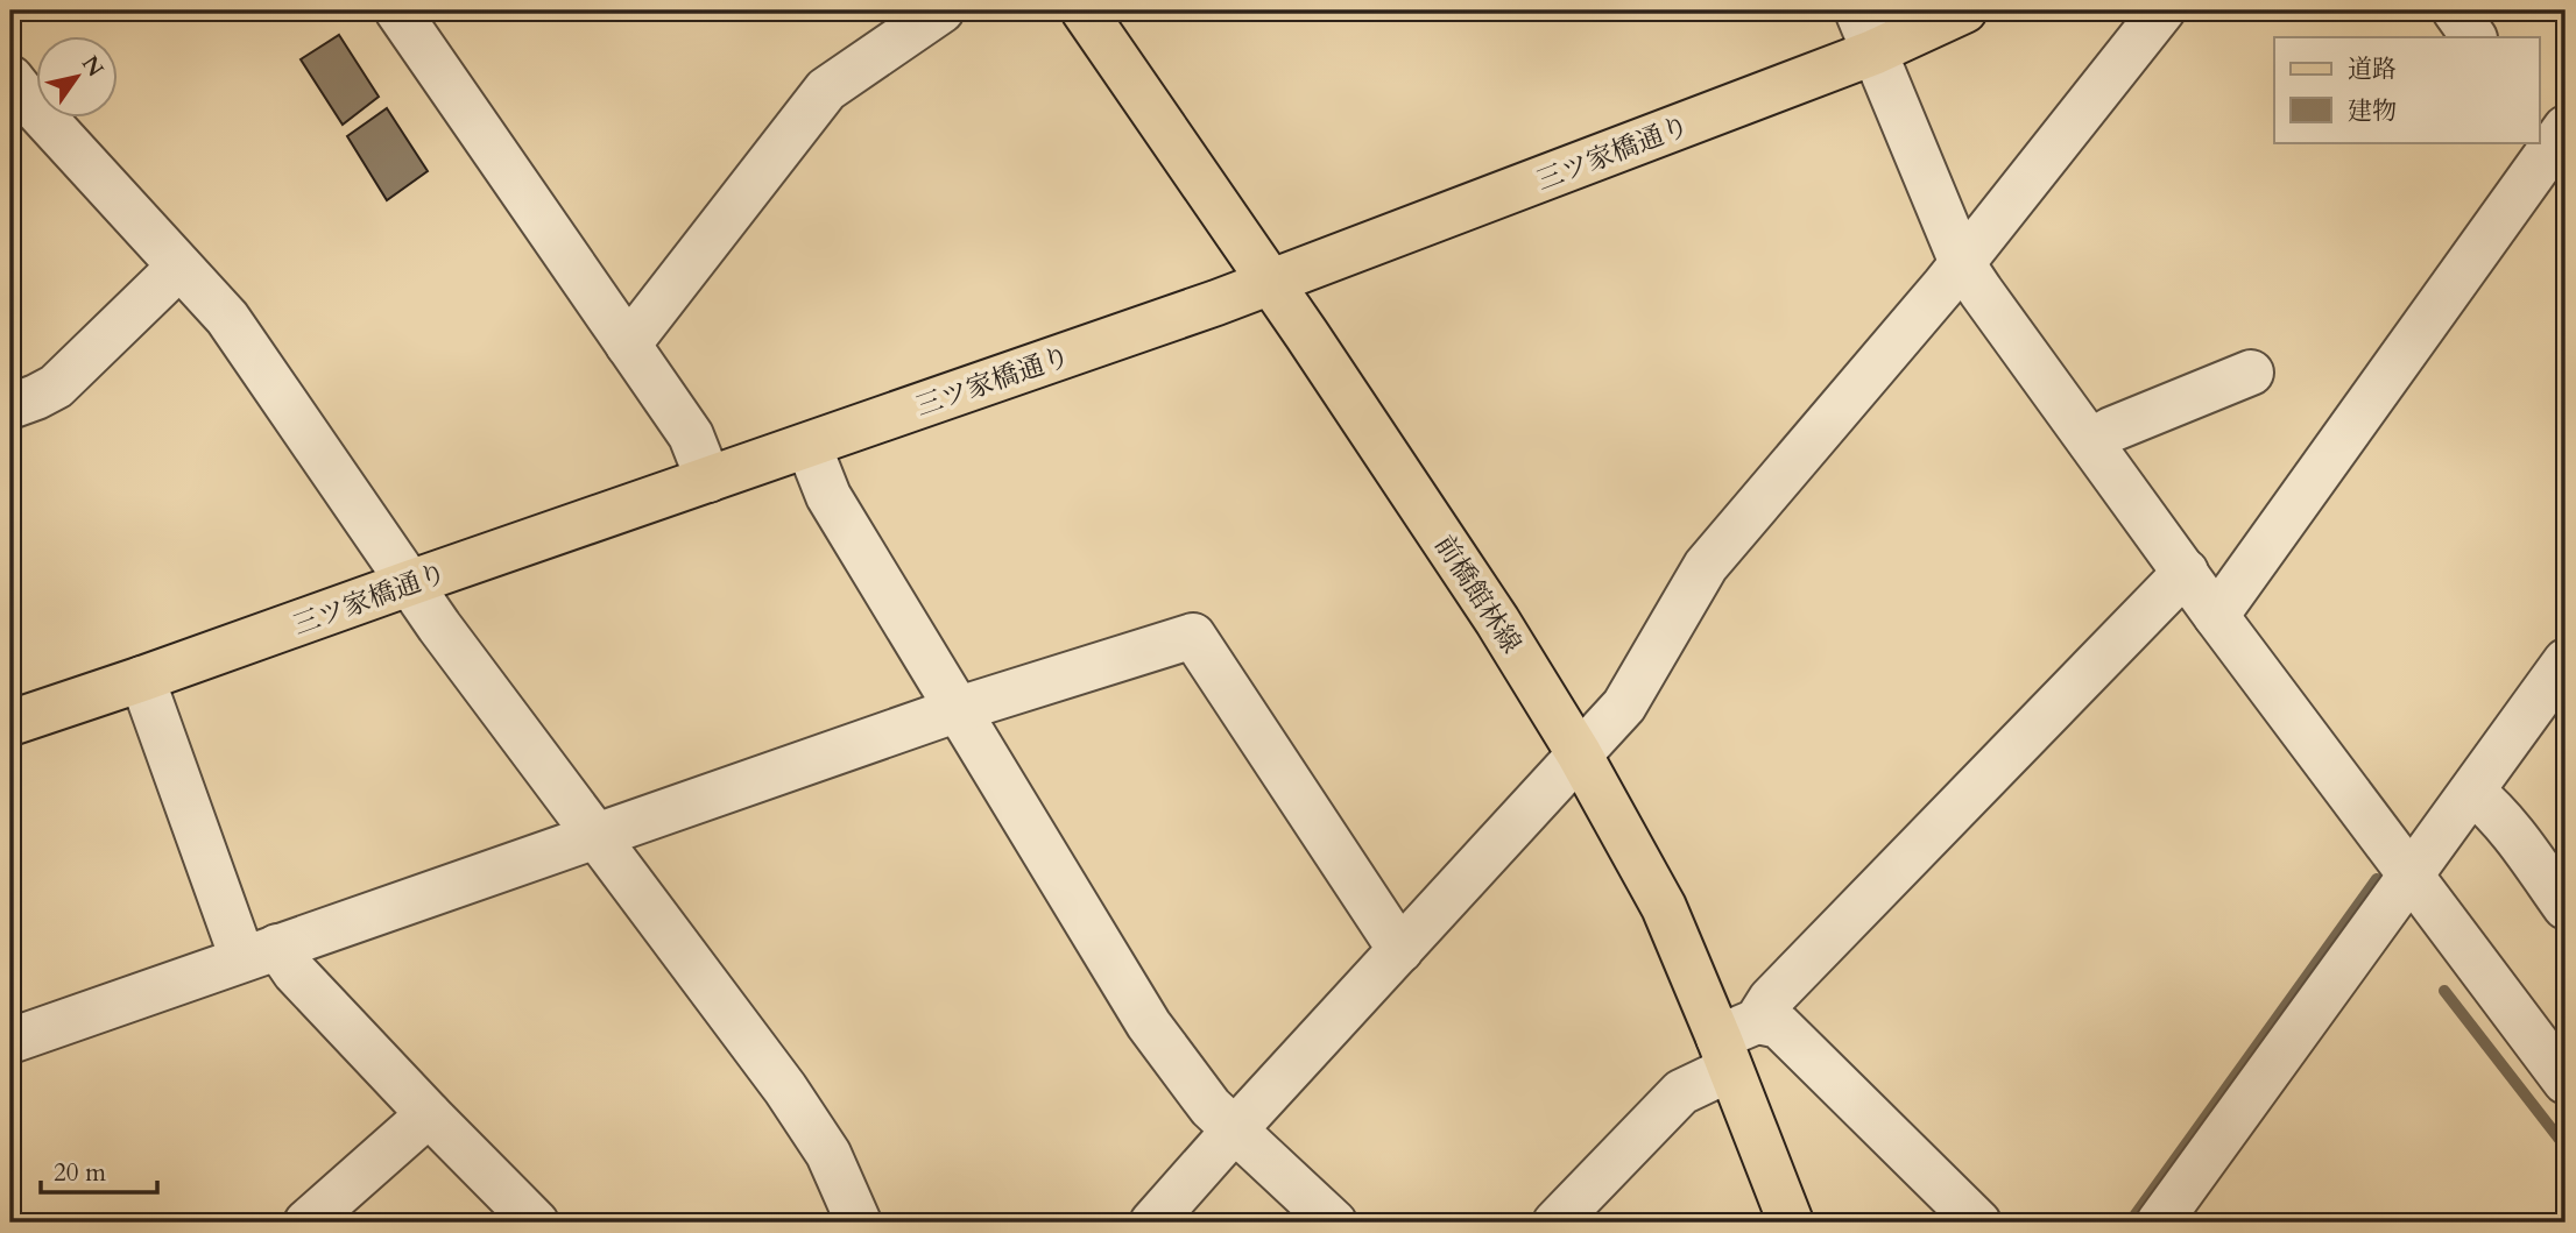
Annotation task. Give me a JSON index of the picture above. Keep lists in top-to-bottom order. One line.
{"streets":{"main road":["三ツ家橋通り","前橋館林線"]},"crossings":[["三ツ家橋通り","前橋館林線"]],"legend":["道路","建物"],"scale_bar":"20 m","north":"top right"}
